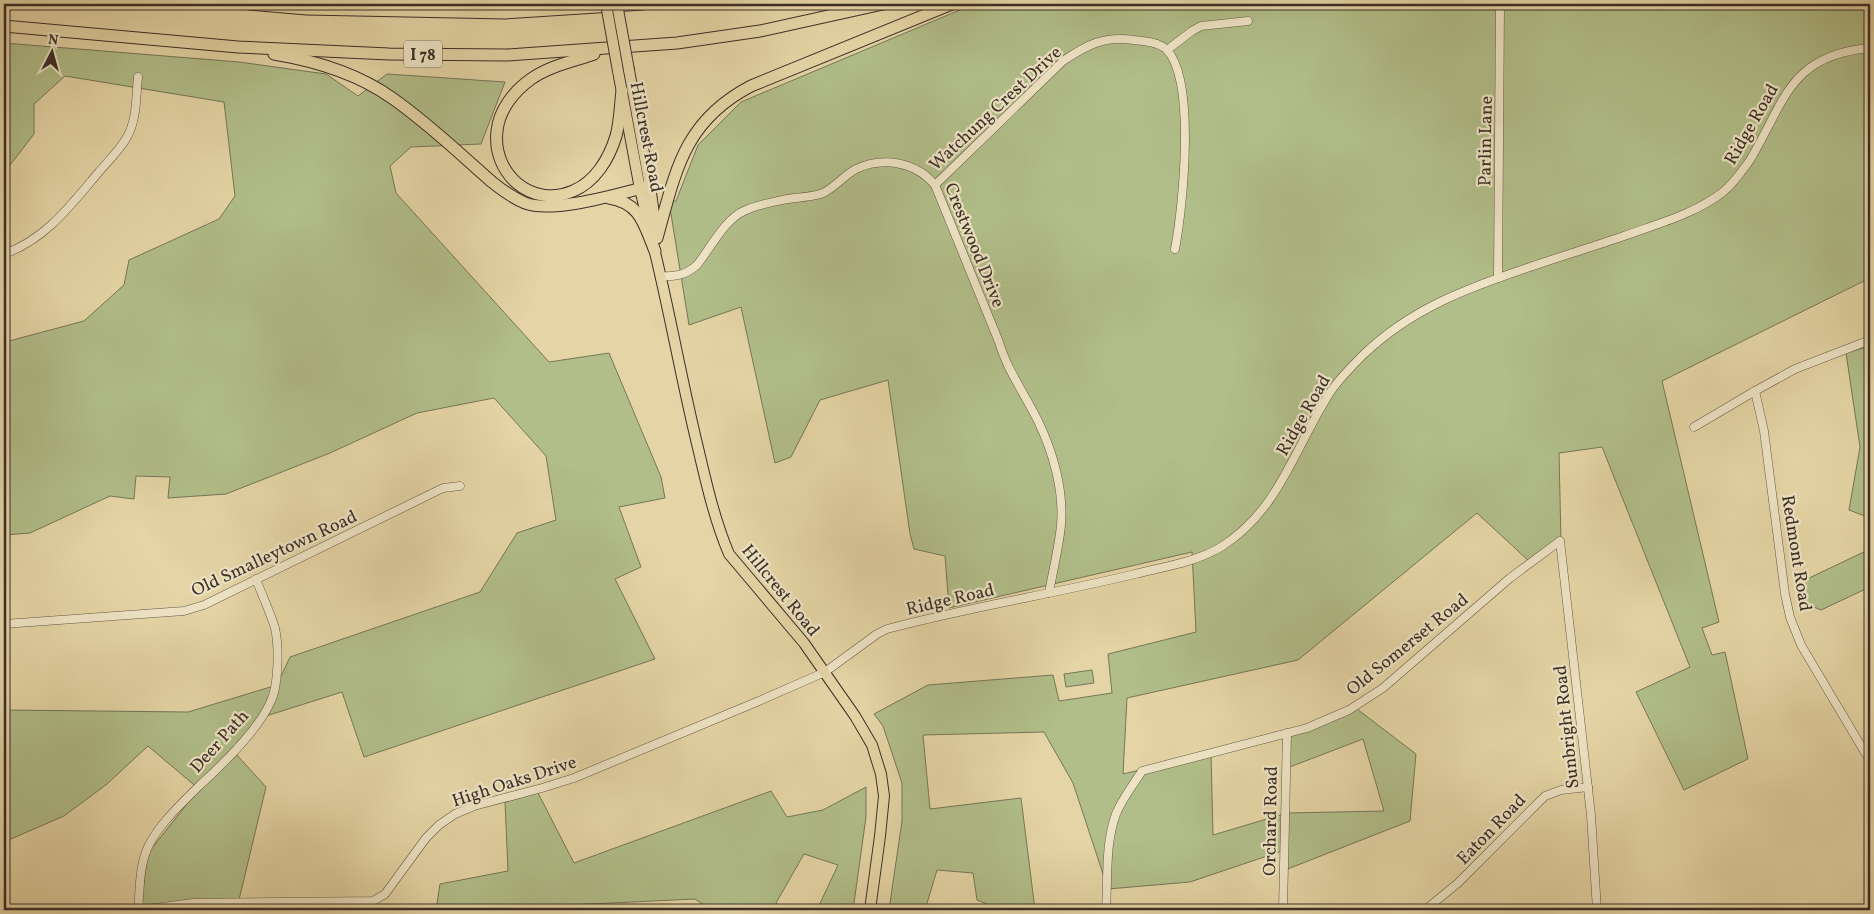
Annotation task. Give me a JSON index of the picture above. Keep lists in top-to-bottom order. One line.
{"streets":{"highway":["I 78"],"main road":["Hillcrest Road"],"street":["Watchung Crest Drive","Ridge Road","Parlin Lane","Crestwood Drive","Old Smalleytown Road","Redmont Road","Old Somerset Road","Sunbright Road","Deer Path","High Oaks Drive","Orchard Road","Eaton Road"]},"crossings":[["Watchung Crest Drive","Crestwood Drive"],["Ridge Road","Hillcrest Road"],["Ridge Road","Parlin Lane"],["Ridge Road","Crestwood Drive"],["Ridge Road","High Oaks Drive"],["Hillcrest Road","Crestwood Drive"],["Hillcrest Road","High Oaks Drive"],["Old Smalleytown Road","Deer Path"],["Old Somerset Road","Sunbright Road"],["Old Somerset Road","Orchard Road"],["Sunbright Road","Eaton Road"],["Deer Path","High Oaks Drive"]],"north":"top"}
